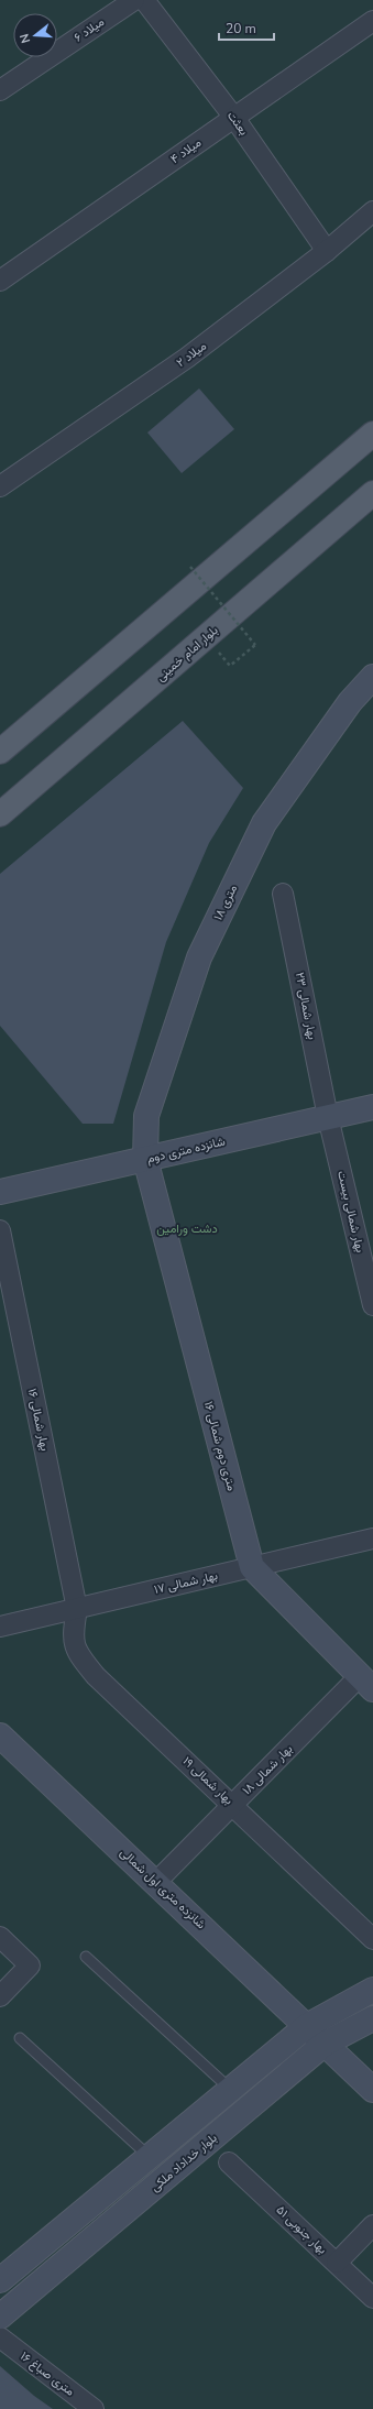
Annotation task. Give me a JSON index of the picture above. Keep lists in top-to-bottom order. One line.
{"streets":{"main road":["بلوار امام خمینی"],"street":["میلاد ۶","بعثت","میلاد ۴","میلاد ۲","۱۸ متری","بهار شمالی ۲۳","شانزده متری دوم","بهار شمالی بیست","بهار شمالی ۱۶","۱۶ متری دوم شمالی","بهار شمالی ۱۷","بهار شمالی ۱۸","بهار شمالی ۱۹","شانزده متری اول شمالی","بلوار خداداد ملکی","بهار جنوبی ۵۱","۱۶ متری صباغ"]},"crossings":[["بعثت","میلاد ۴"],["بعثت","میلاد ۲"],["۱۸ متری","شانزده متری دوم"],["۱۸ متری","۱۶ متری دوم شمالی"],["بهار شمالی ۲۳","شانزده متری دوم"],["بهار شمالی ۲۳","بهار شمالی بیست"],["شانزده متری دوم","بهار شمالی بیست"],["شانزده متری دوم","۱۶ متری دوم شمالی"],["بهار شمالی ۱۶","بهار شمالی ۱۷"],["بهار شمالی ۱۶","بهار شمالی ۱۹"],["۱۶ متری دوم شمالی","بهار شمالی ۱۷"],["بهار شمالی ۱۷","بهار شمالی ۱۹"],["بهار شمالی ۱۸","بهار شمالی ۱۹"],["بهار شمالی ۱۸","شانزده متری اول شمالی"],["شانزده متری اول شمالی","بلوار خداداد ملکی"]],"parks":["دشت ورامین"],"scale_bar":"20 m","north":"left"}
